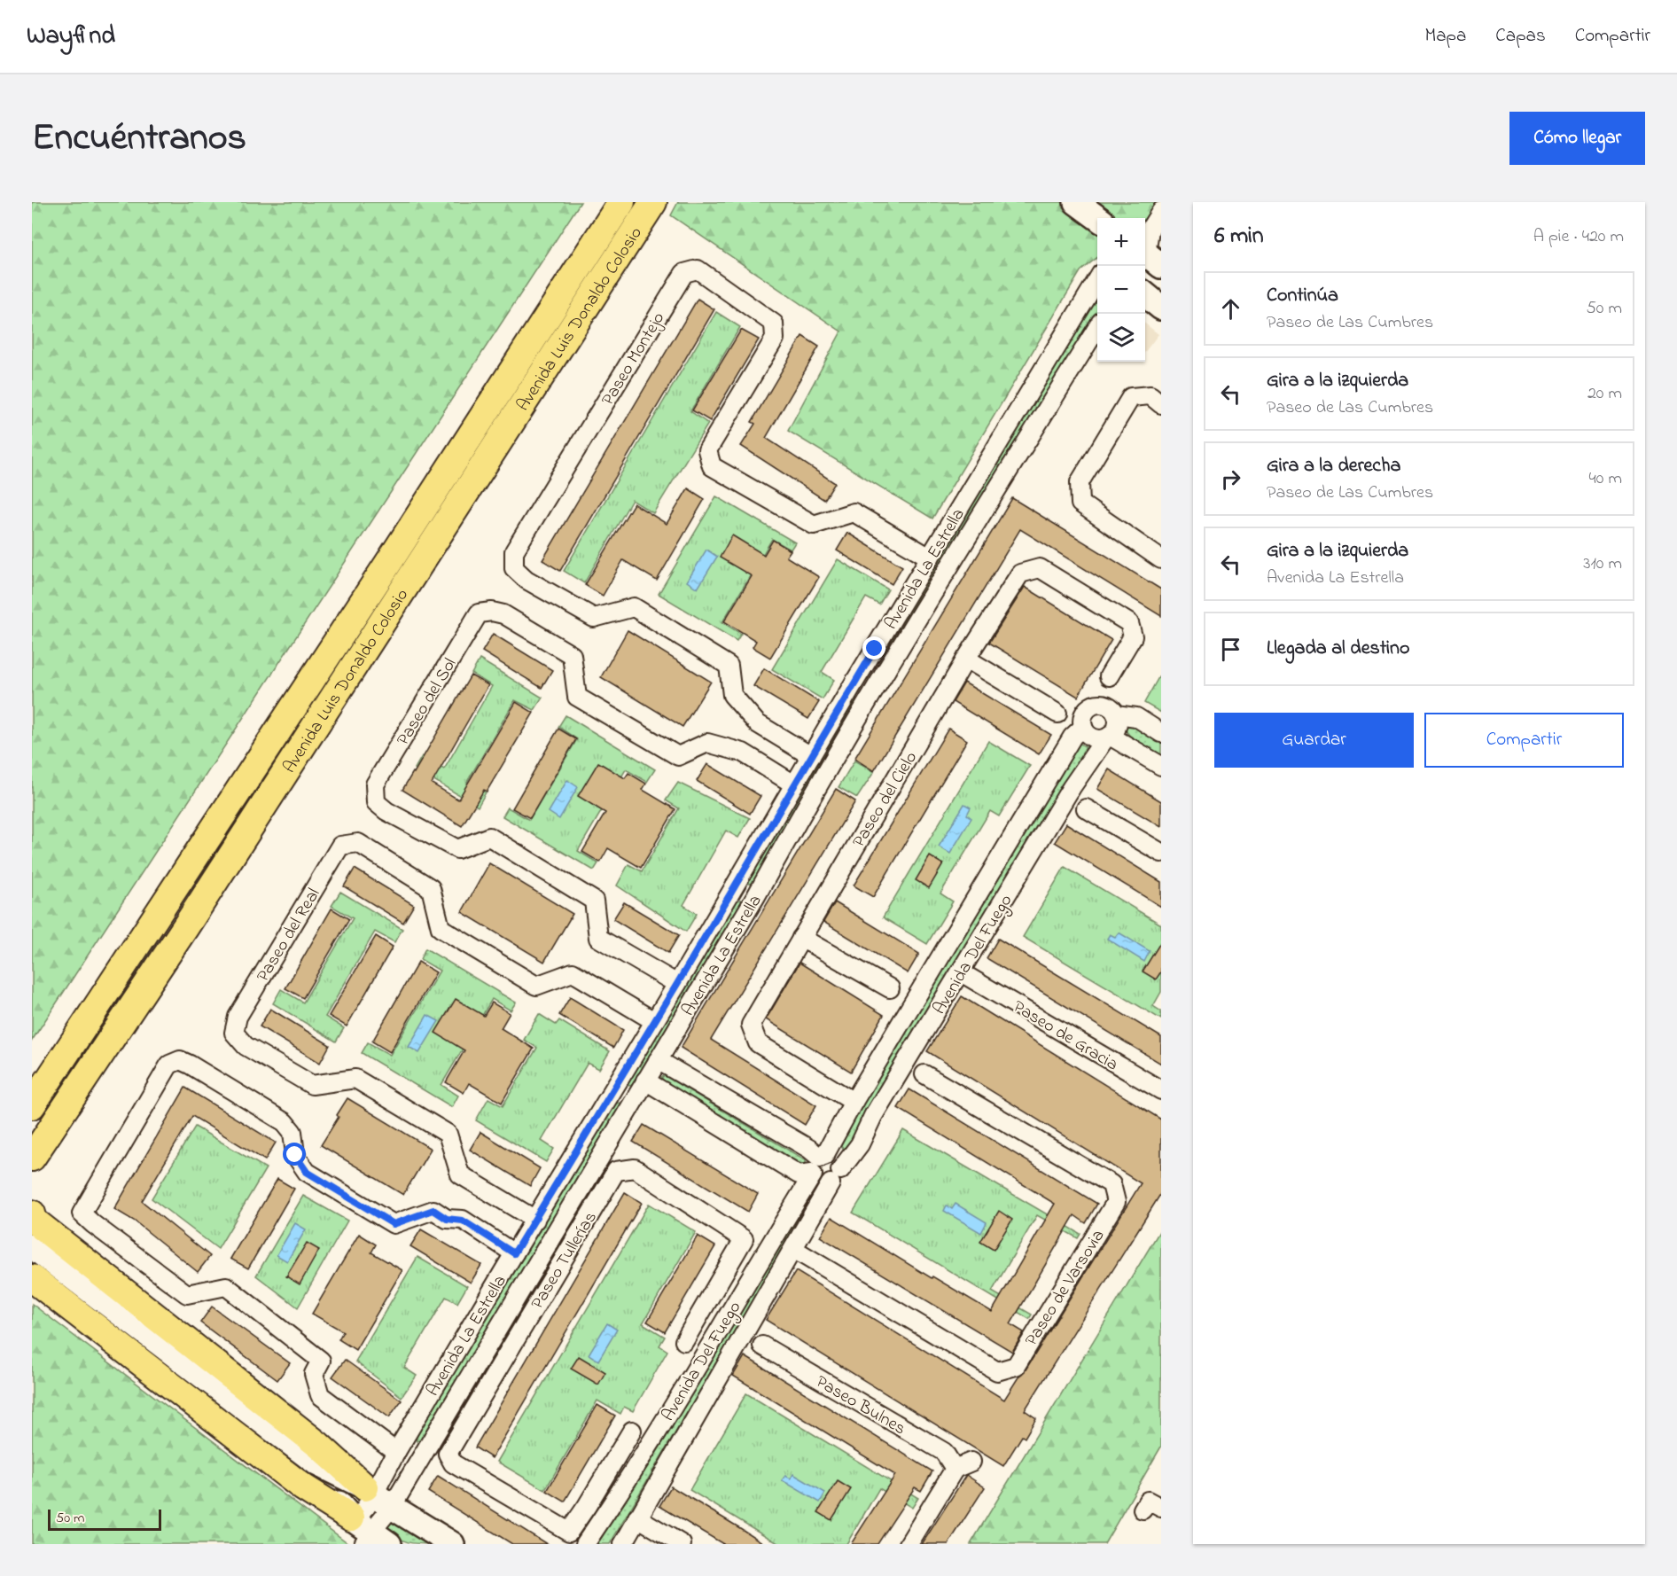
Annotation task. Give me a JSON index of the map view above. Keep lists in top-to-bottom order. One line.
{"streets":{"main road":["Avenida Luis Donaldo Colosio"],"street":["Paseo Montejo","Avenida La Estrella","Paseo del Sol","Paseo del Cielo","Paseo del Real","Avenida Del Fuego","Paseo de Gracia","Paseo Tullerías","Paseo de Varsovia","Paseo Bulnes"]},"crossings":[["Paseo Montejo","Avenida La Estrella"],["Avenida La Estrella","Paseo del Sol"],["Avenida La Estrella","Paseo del Real"],["Paseo del Cielo","Avenida Del Fuego"],["Avenida Del Fuego","Paseo de Gracia"],["Avenida Del Fuego","Paseo Tullerías"],["Avenida Del Fuego","Paseo de Varsovia"]],"scale_bar":"50 m","page":{"header":"Wayfind","nav":["Mapa","Capas","Compartir"],"title":"Encuéntranos","buttons":["Cómo llegar",["Guardar","Compartir"]],"heading":["6 min","A pie · 420 m"],"map_buttons":["+","−"],"list":[["Continúa","Paseo de Las Cumbres","50 m"],["Gira a la izquierda","Paseo de Las Cumbres","20 m"],["Gira a la derecha","Paseo de Las Cumbres","40 m"],["Gira a la izquierda","Avenida La Estrella","310 m"],"Llegada al destino"],"scale":"50 m"}}
